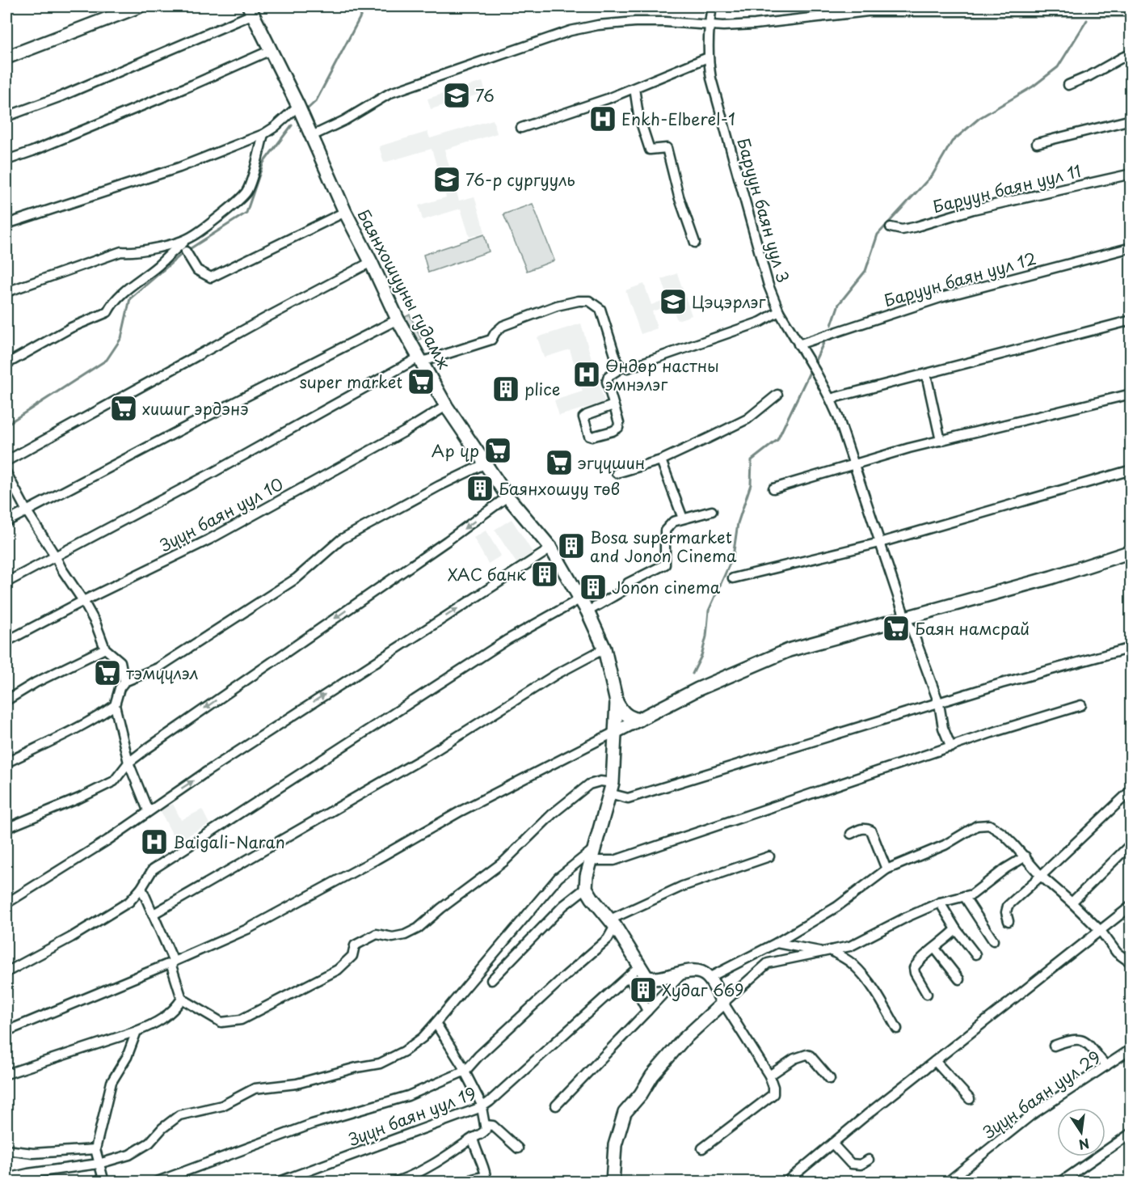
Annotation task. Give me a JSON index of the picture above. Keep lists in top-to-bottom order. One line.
{"streets":{"street":["Баруун баян уул 11","Баруун баян уул 3","Баруун баян уул 12","Баянхошууны гудамж","Зүүн баян уул 10","Зүүн баян уул 29","Зүүн баян уул 19"]},"crossings":[["Баруун баян уул 3","Баруун баян уул 12"],["Баянхошууны гудамж","Зүүн баян уул 10"]],"places":{"school or university":["76","76-р сургууль","Цэцэрлэг"],"hospital":["Enkh-Elberel-1","Өндөр настны эмнэлэг","Baigali-Naran"],"supermarket":["super market","хишиг эрдэнэ","Ар үр","эгүүшин","Баян намсрай","тэмүүлэл"],"building":["plice","Баянхошуу төв","Bosa supermarket and Jonon Cinema","ХАС банк","Jonon cinema","Худаг 669"]},"north":"bottom"}
